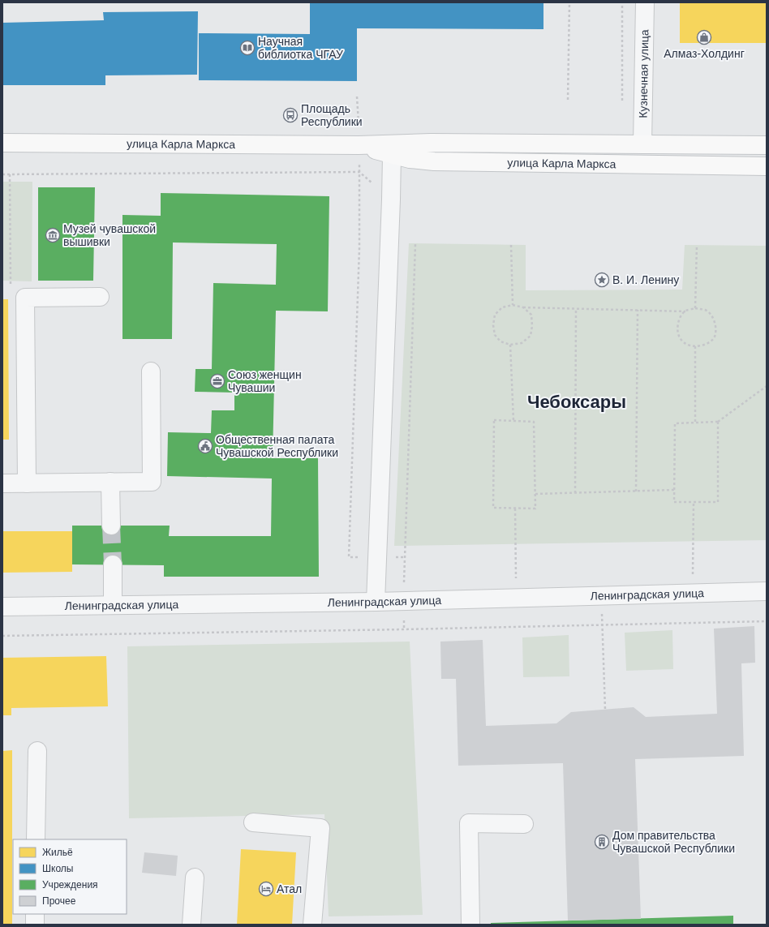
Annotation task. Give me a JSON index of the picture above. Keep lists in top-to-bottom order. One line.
{"streets":{"main road":["улица Карла Маркса"],"street":["Кузнечная улица","Ленинградская улица"]},"crossings":[["Кузнечная улица","улица Карла Маркса"]],"districts":["Чебоксары"],"places":{"shop":["Алмаз-Холдинг"],"library":["Научная библиотка ЧГАУ"],"bus stop":["Площадь Республики"],"museum":["Музей чувашской вышивки"],"place":["В. И. Ленину"],"office":["Союз женщин Чувашии"],"public building":["Общественная палата Чувашской Республики"],"building":["Дом правительства Чувашской Республики"],"hotel":["Атал"]},"legend":["Жильё","Школы","Учреждения","Прочее"]}
